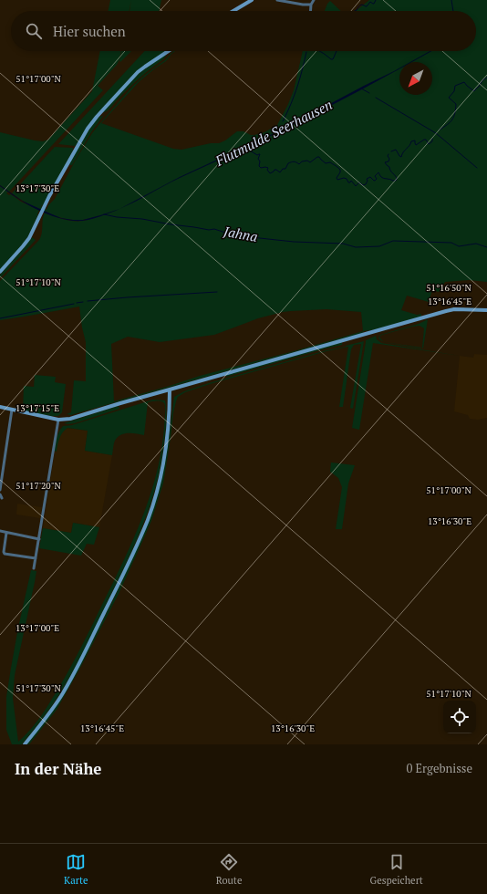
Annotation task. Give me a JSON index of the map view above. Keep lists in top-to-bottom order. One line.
{"water":["Flutmulde Seerhausen","Jahna"],"north":"bottom left","page":{"search":"Hier suchen","heading":["In der Nähe","0 Ergebnisse"],"nav":["Karte","Route","Gespeichert"]},"coordinates":["51°17'00\"N","13°17'30\"E","51°17'10\"N","51°16'50\"N","13°16'45\"E","13°17'15\"E","51°17'20\"N","13°16'30\"E","13°17'00\"E","51°17'30\"N"]}
